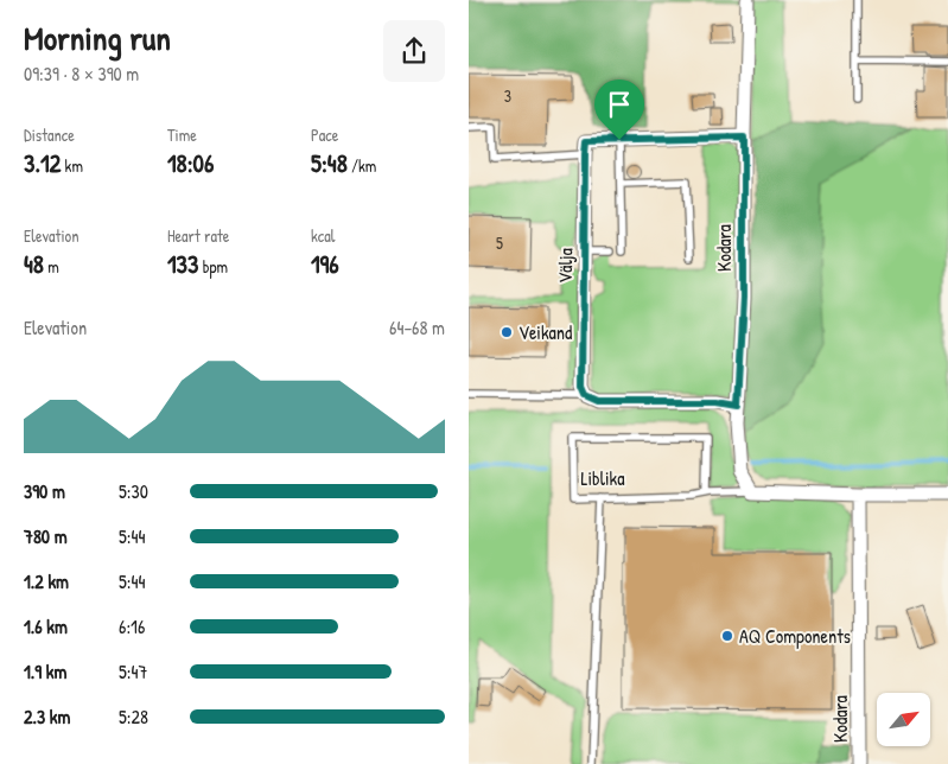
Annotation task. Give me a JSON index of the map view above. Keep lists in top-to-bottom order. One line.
{"streets":{"street":["Kodara","Välja","Liblika"]},"crossings":[["Kodara","Liblika"]],"places":["Veikand","AQ Components"],"house_numbers":["3","5"],"north":"top right","page":{"heading":["Morning run","09:39 · 8 × 390 m"],"stats":[["Distance","3.12 km"],["Time","18:06"],["Pace","5:48 /km"],["Elevation","48 m"],["Heart rate","133 bpm"],["kcal","196"]],"chart":["Elevation","64–68 m"],"list":[{"name":"390 m","note":"5:30"},{"name":"780 m","note":"5:44"},{"name":"1.2 km","note":"5:44"},{"name":"1.6 km","note":"6:16"},{"name":"1.9 km","note":"5:47"},{"name":"2.3 km","note":"5:28"}]}}
